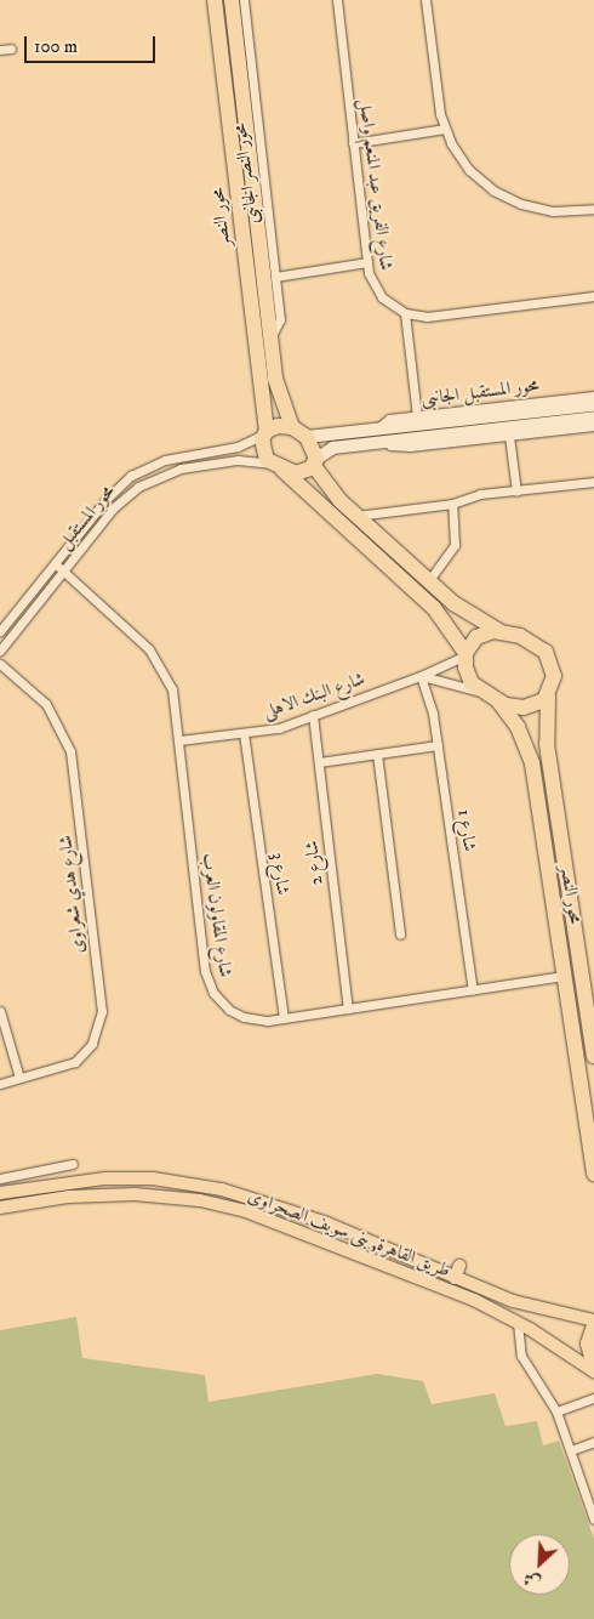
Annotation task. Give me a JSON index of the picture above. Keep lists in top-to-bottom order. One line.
{"streets":{"highway":["محور النصر"],"main road":["طريق القاهرة, بنى سويف الصحراوى"],"street":["محور النصر الجانبى","شارع الفريق عبد المنعم واصل","محور المستقبل الجانبى","محور المستقبل","شارع البنك الاهلى","شارع 1","شارع 2","شارع 3","شارع هدي شعراوى","شارع المقاولون العرب"]},"crossings":[["محور النصر الجانبى","محور النصر"],["محور النصر","محور المستقبل"],["محور النصر","شارع البنك الاهلى"],["محور النصر","شارع المقاولون العرب"],["محور المستقبل","شارع المقاولون العرب"],["شارع البنك الاهلى","شارع 1"],["شارع البنك الاهلى","شارع 2"],["شارع البنك الاهلى","شارع 3"],["شارع البنك الاهلى","شارع المقاولون العرب"],["شارع 1","شارع المقاولون العرب"],["شارع 2","شارع المقاولون العرب"],["شارع 3","شارع المقاولون العرب"]],"scale_bar":"100 m","north":"bottom left"}
